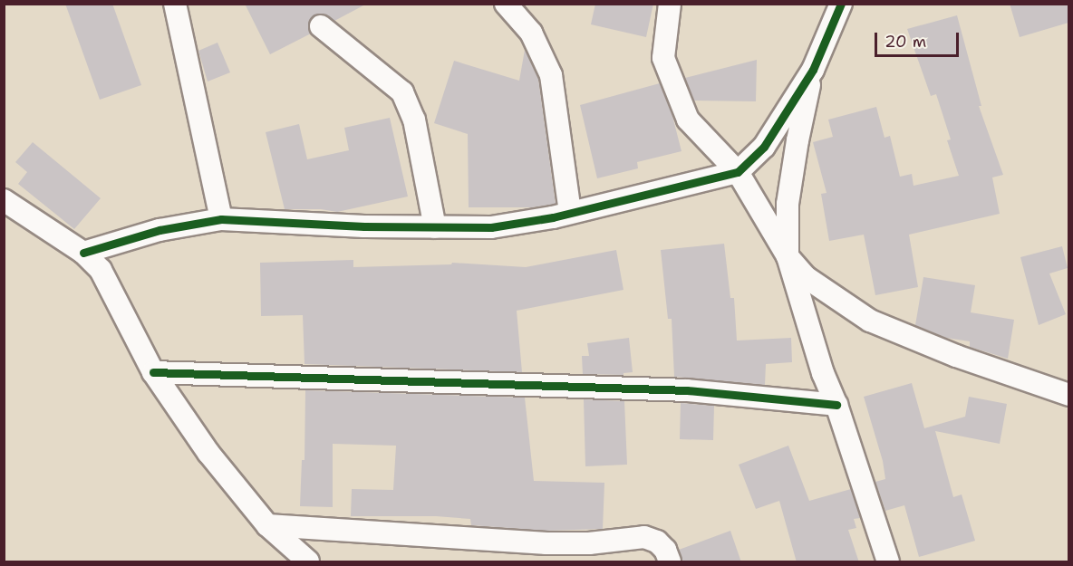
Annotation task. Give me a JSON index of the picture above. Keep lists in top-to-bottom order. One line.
{"scale_bar":"20 m"}
